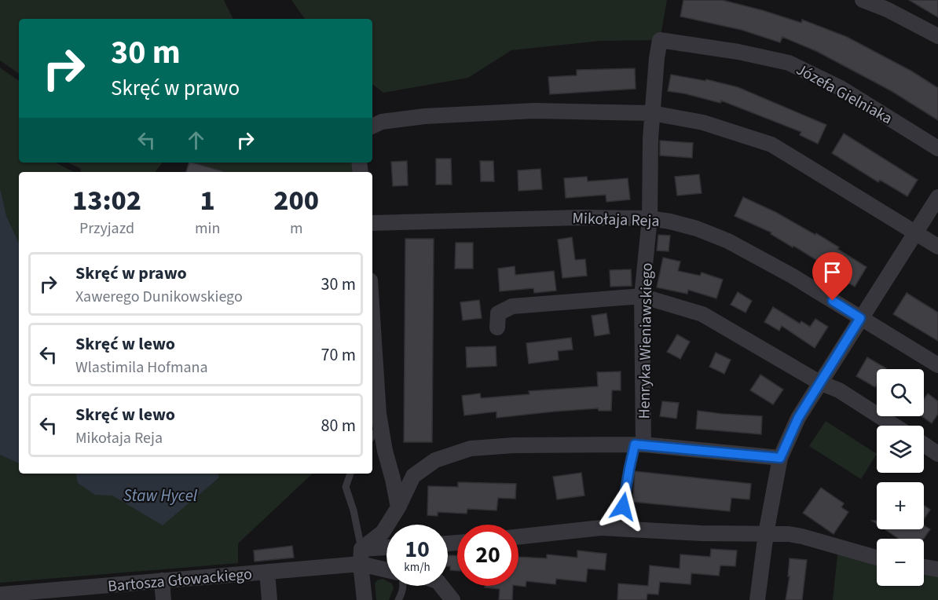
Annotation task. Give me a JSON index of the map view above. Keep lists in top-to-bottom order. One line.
{"streets":{"street":["Józefa Gielniaka","Mikołaja Reja","Henryka Wieniawskiego","Bartosza Głowackiego"]},"crossings":[["Józefa Gielniaka","Henryka Wieniawskiego"],["Mikołaja Reja","Henryka Wieniawskiego"]],"water":["Staw Hycel"],"page":{"turn":["30 m","Skręć w prawo"],"eta":["13:02","Przyjazd","1","min","200","m"],"list":[{"name":"Skręć w prawo","note":"Xawerego Dunikowskiego","value":"30 m"},{"name":"Skręć w lewo","note":"Wlastimila Hofmana","value":"70 m"},{"name":"Skręć w lewo","note":"Mikołaja Reja","value":"80 m"}],"map_buttons":["+","−"],"speed":"10 km/h","limit":"20"}}
